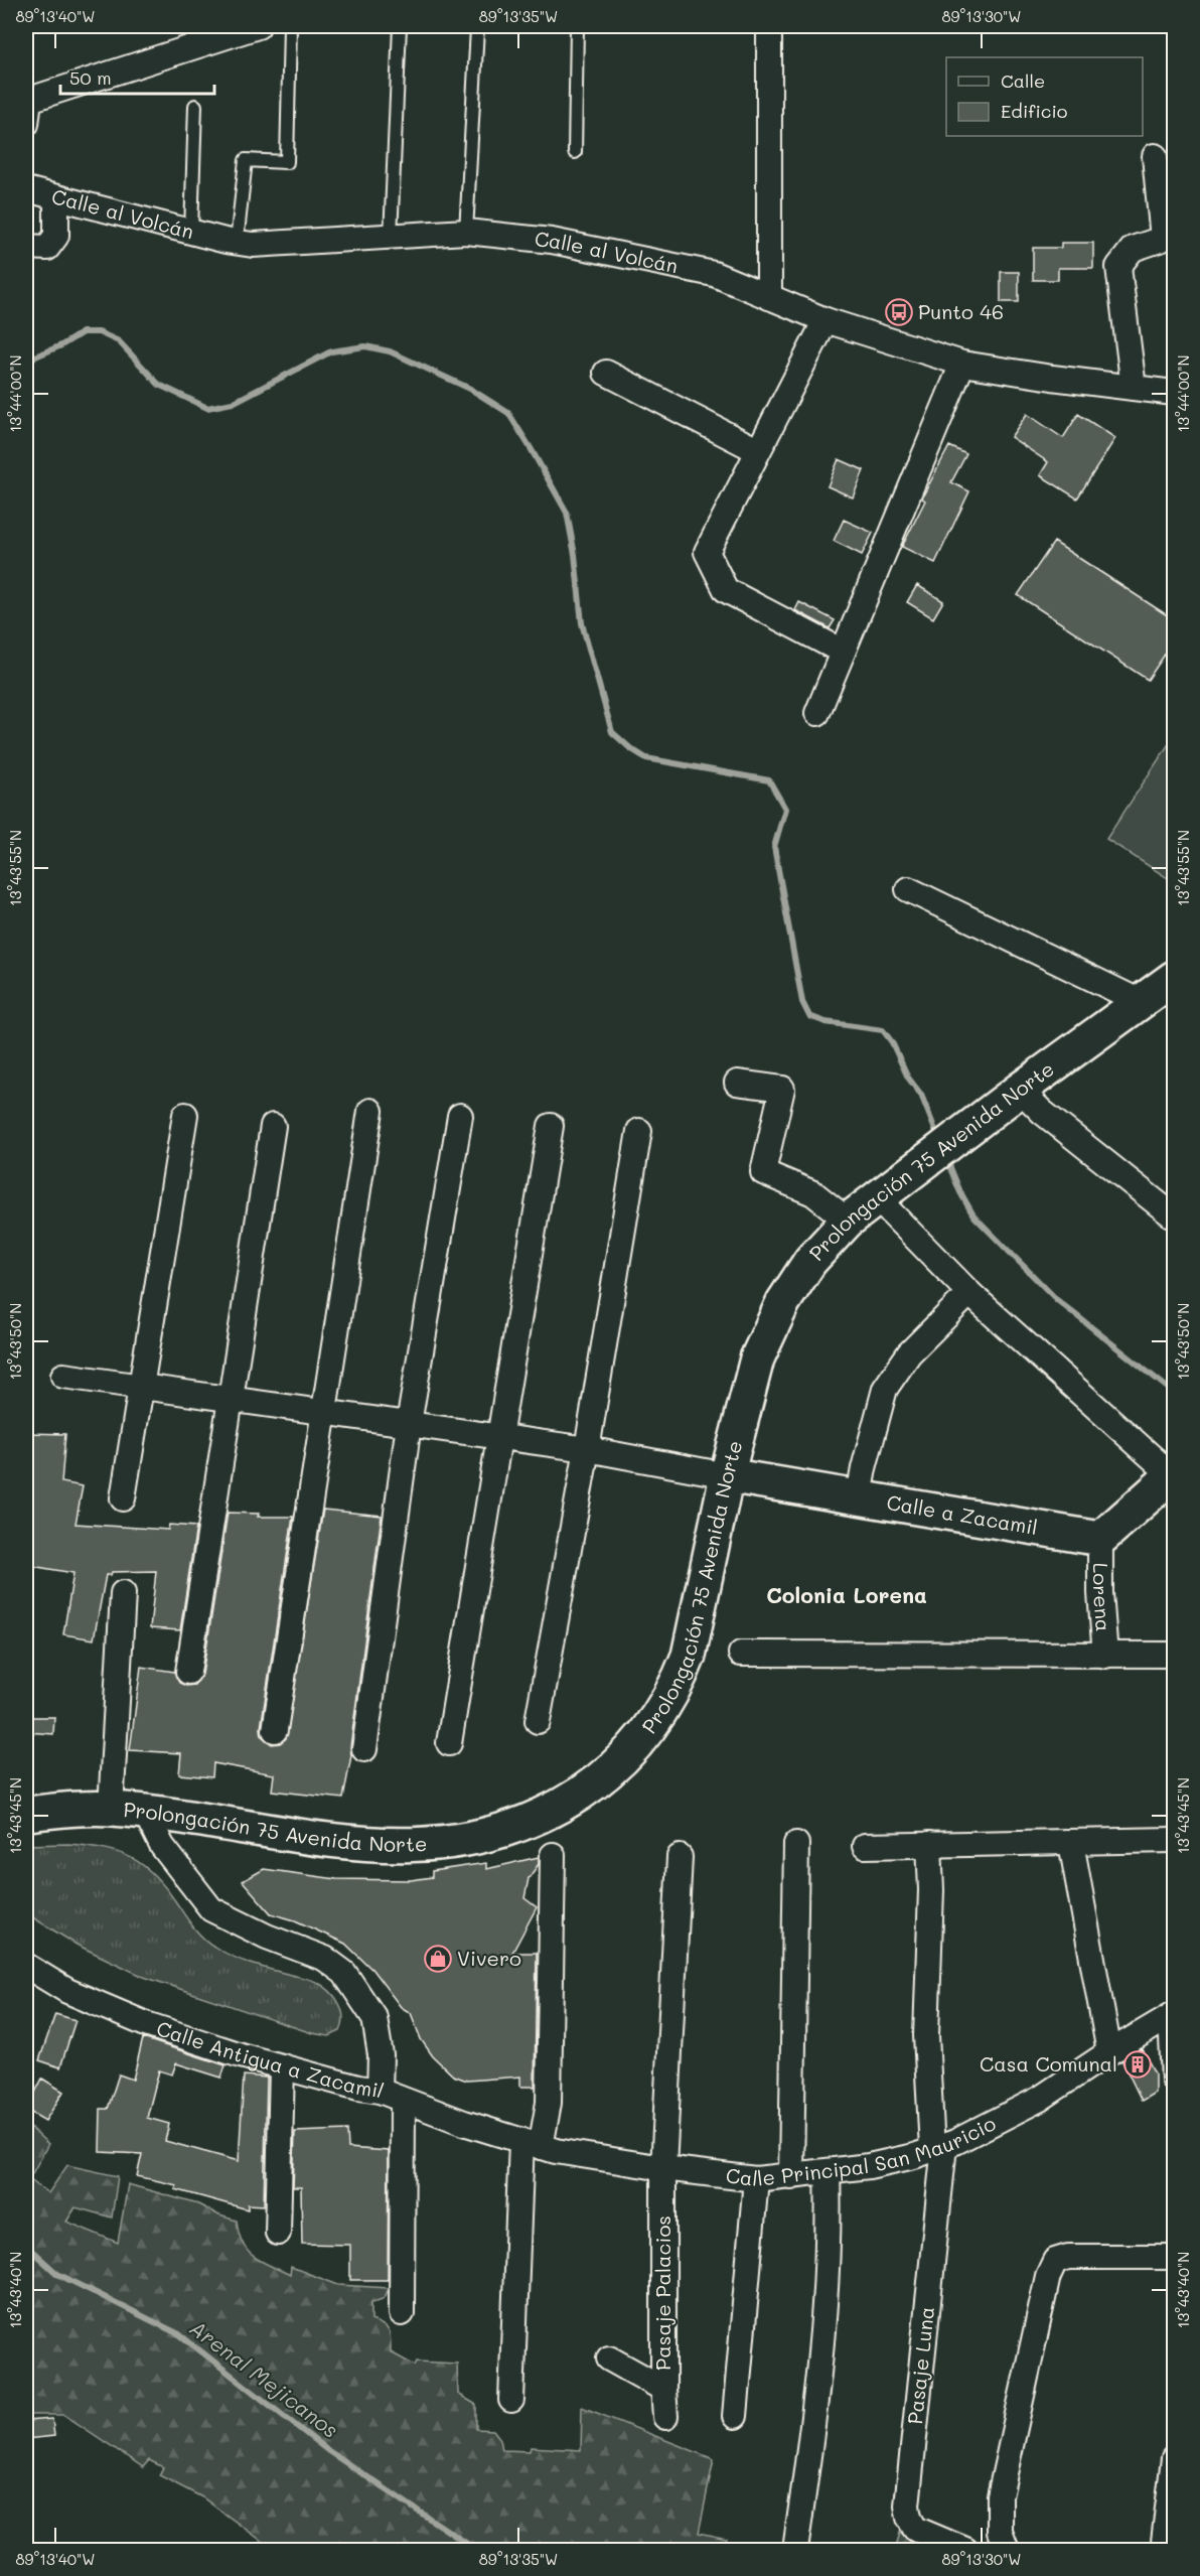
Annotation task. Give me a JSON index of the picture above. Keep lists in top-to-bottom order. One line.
{"streets":{"main road":["Prolongación 75 Avenida Norte","Calle a Zacamil"],"street":["Calle al Volcán","Lorena","Calle Antigua a Zacamil","Calle Principal San Mauricio","Pasaje Palacios","Pasaje Luna"]},"crossings":[["Prolongación 75 Avenida Norte","Calle a Zacamil"],["Calle a Zacamil","Lorena"],["Calle Antigua a Zacamil","Calle Principal San Mauricio"],["Calle Principal San Mauricio","Pasaje Palacios"],["Calle Principal San Mauricio","Pasaje Luna"]],"districts":["Colonia Lorena"],"water":["Arenal Mejicanos"],"places":{"bus stop":["Punto 46"],"shop":["Vivero"],"building":["Casa Comunal"]},"legend":["Calle","Edificio"],"scale_bar":"50 m","coordinates":["89°13'40\"W","89°13'35\"W","89°13'30\"W","13°44'00\"N","13°43'55\"N","13°43'50\"N","13°43'45\"N","13°43'40\"N"]}
